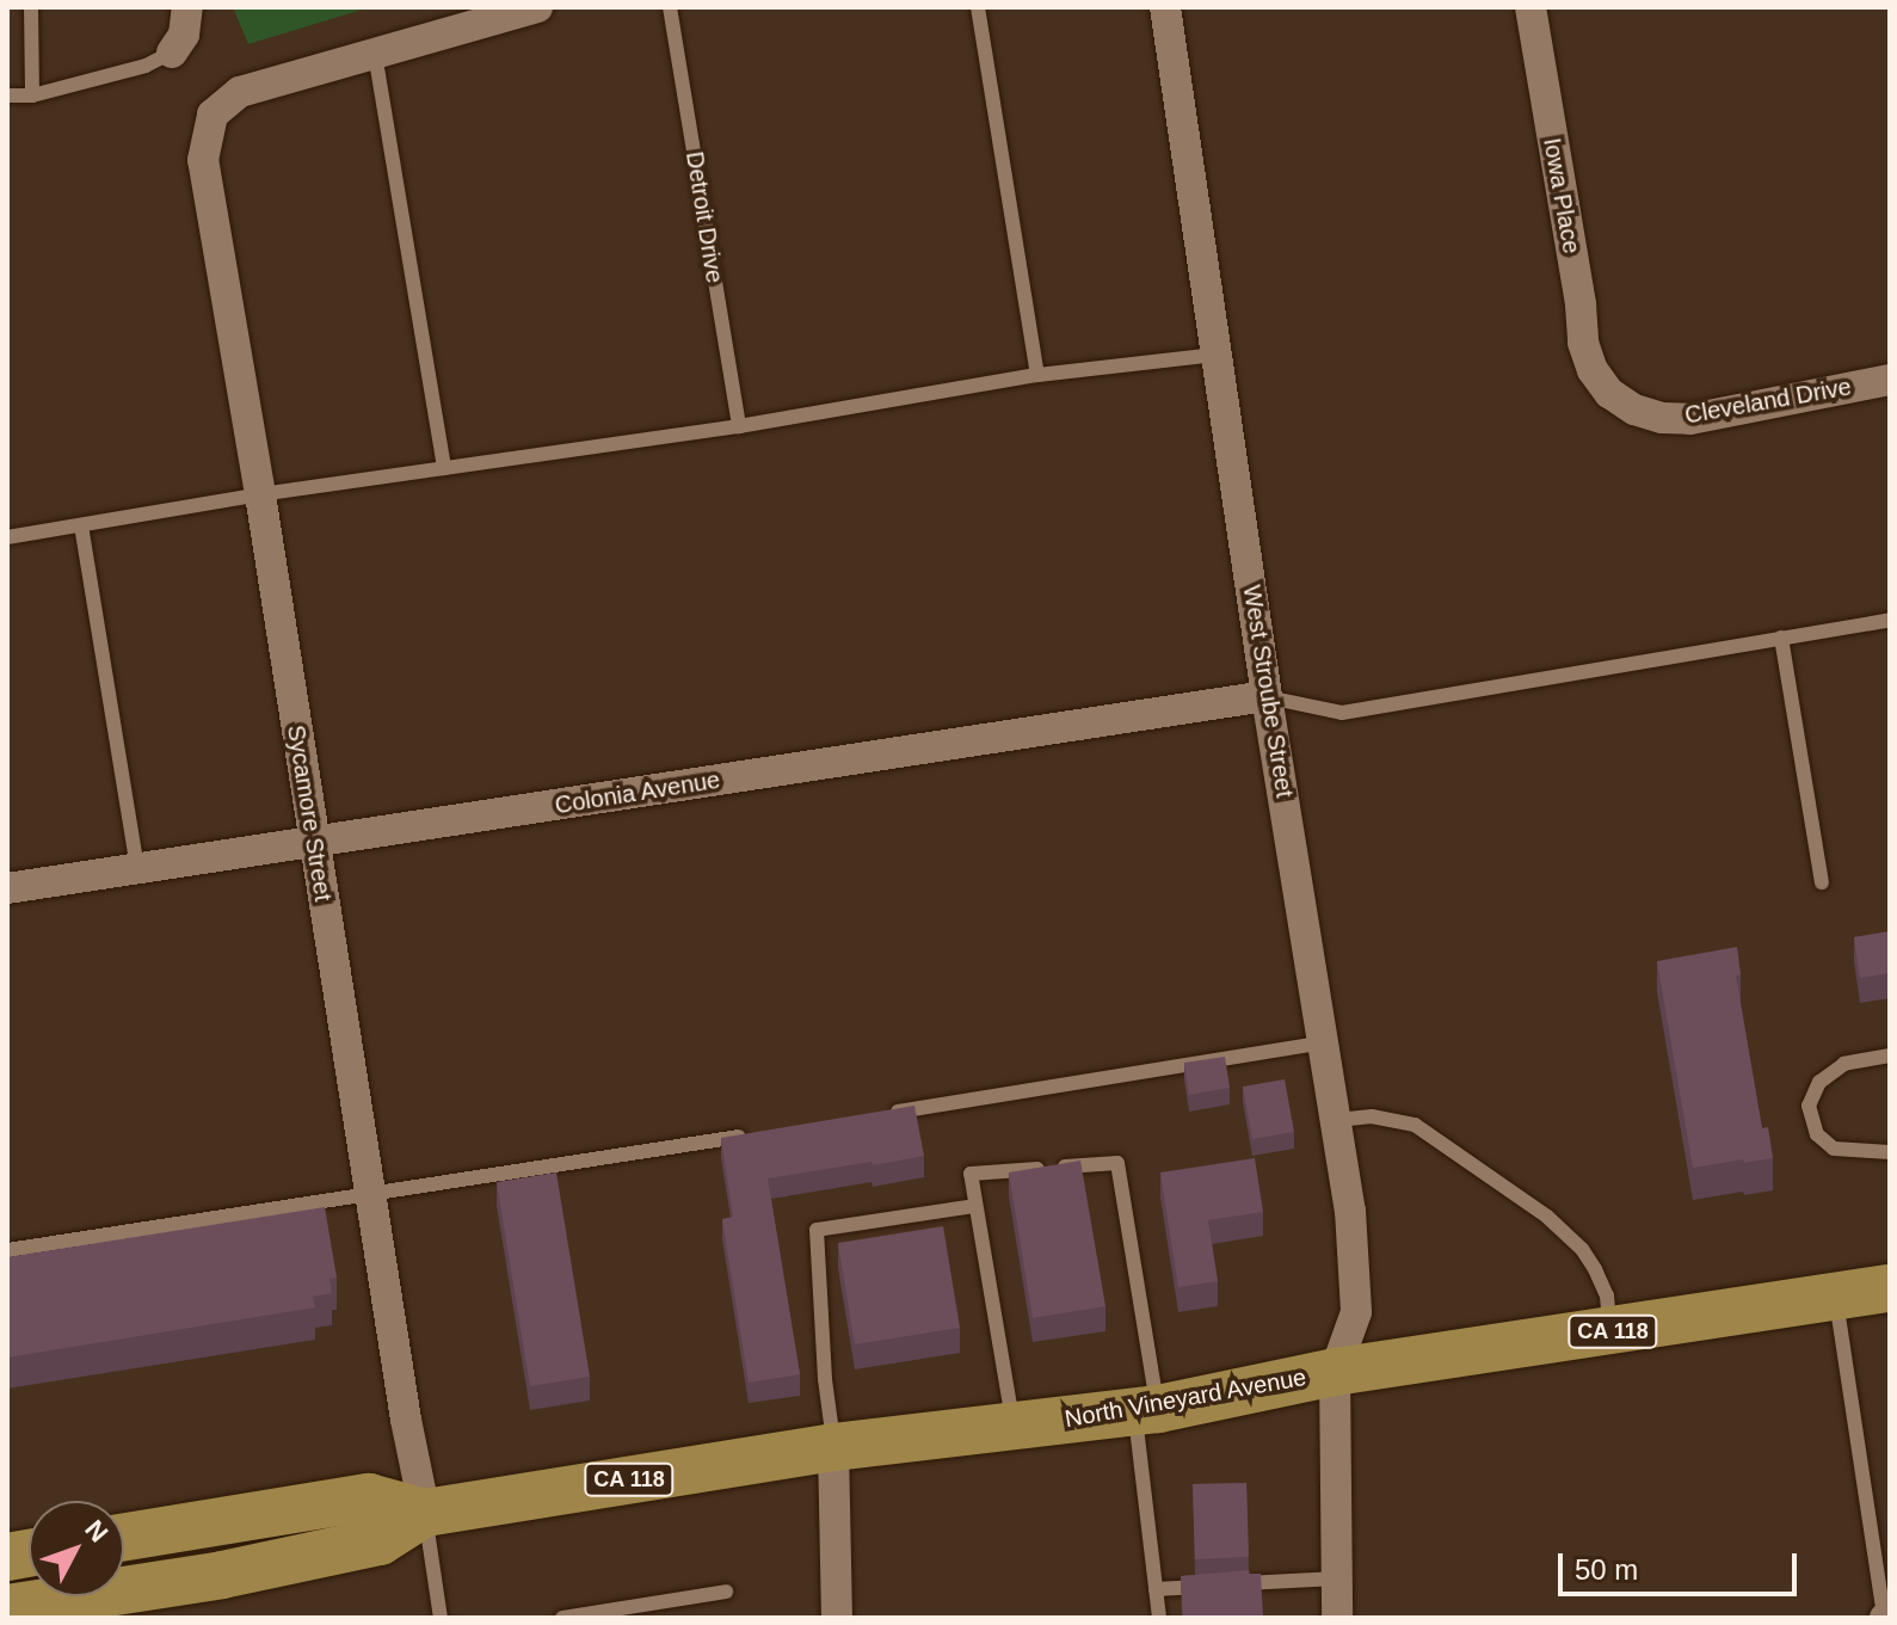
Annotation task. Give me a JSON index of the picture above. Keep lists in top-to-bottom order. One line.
{"streets":{"main road":["CA 118","North Vineyard Avenue"],"street":["Iowa Place","Cleveland Drive","West Stroube Street","Colonia Avenue","Sycamore Street"],"lane":["Detroit Drive"]},"crossings":[["Iowa Place","Cleveland Drive"],["West Stroube Street","Colonia Avenue"],["West Stroube Street","North Vineyard Avenue"],["Colonia Avenue","Sycamore Street"],["Sycamore Street","North Vineyard Avenue"]],"scale_bar":"50 m","north":"top right"}
